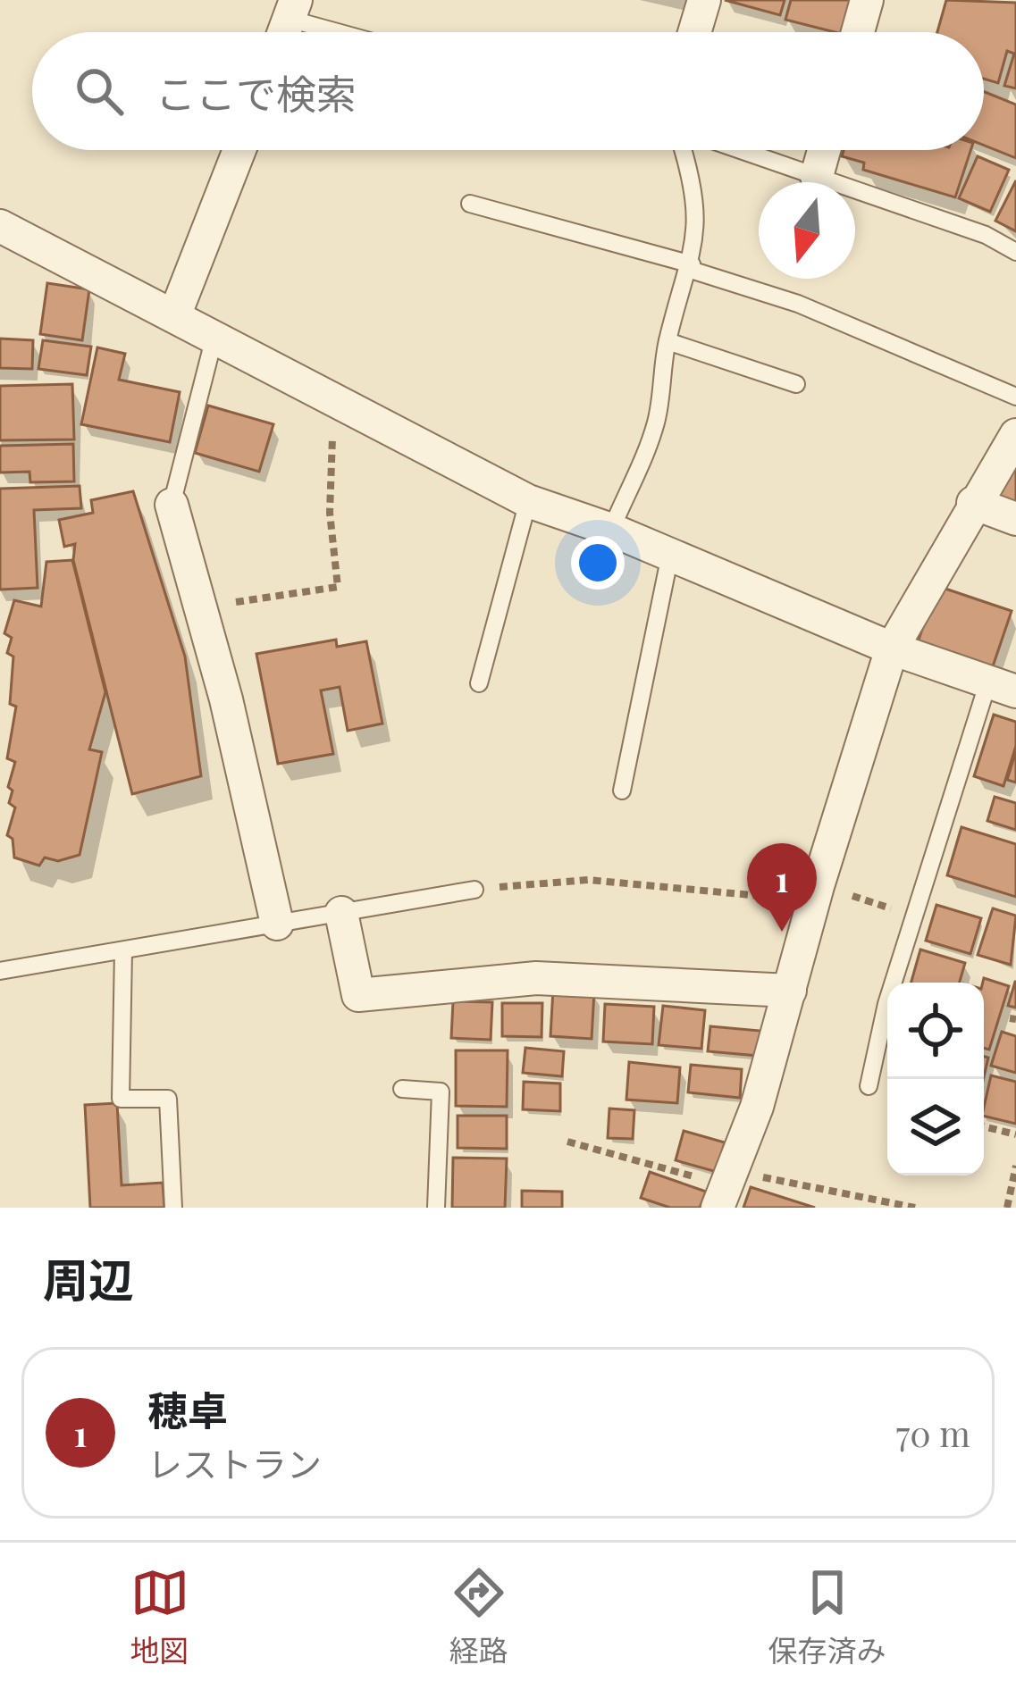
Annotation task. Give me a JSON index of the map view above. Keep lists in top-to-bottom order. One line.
{"north":"bottom","page":{"search":"ここで検索","pins":"1","heading":"周辺","list":[{"mark":"1","name":"穂卓","note":"レストラン","value":"70 m"}],"nav":["地図","経路","保存済み"]}}
